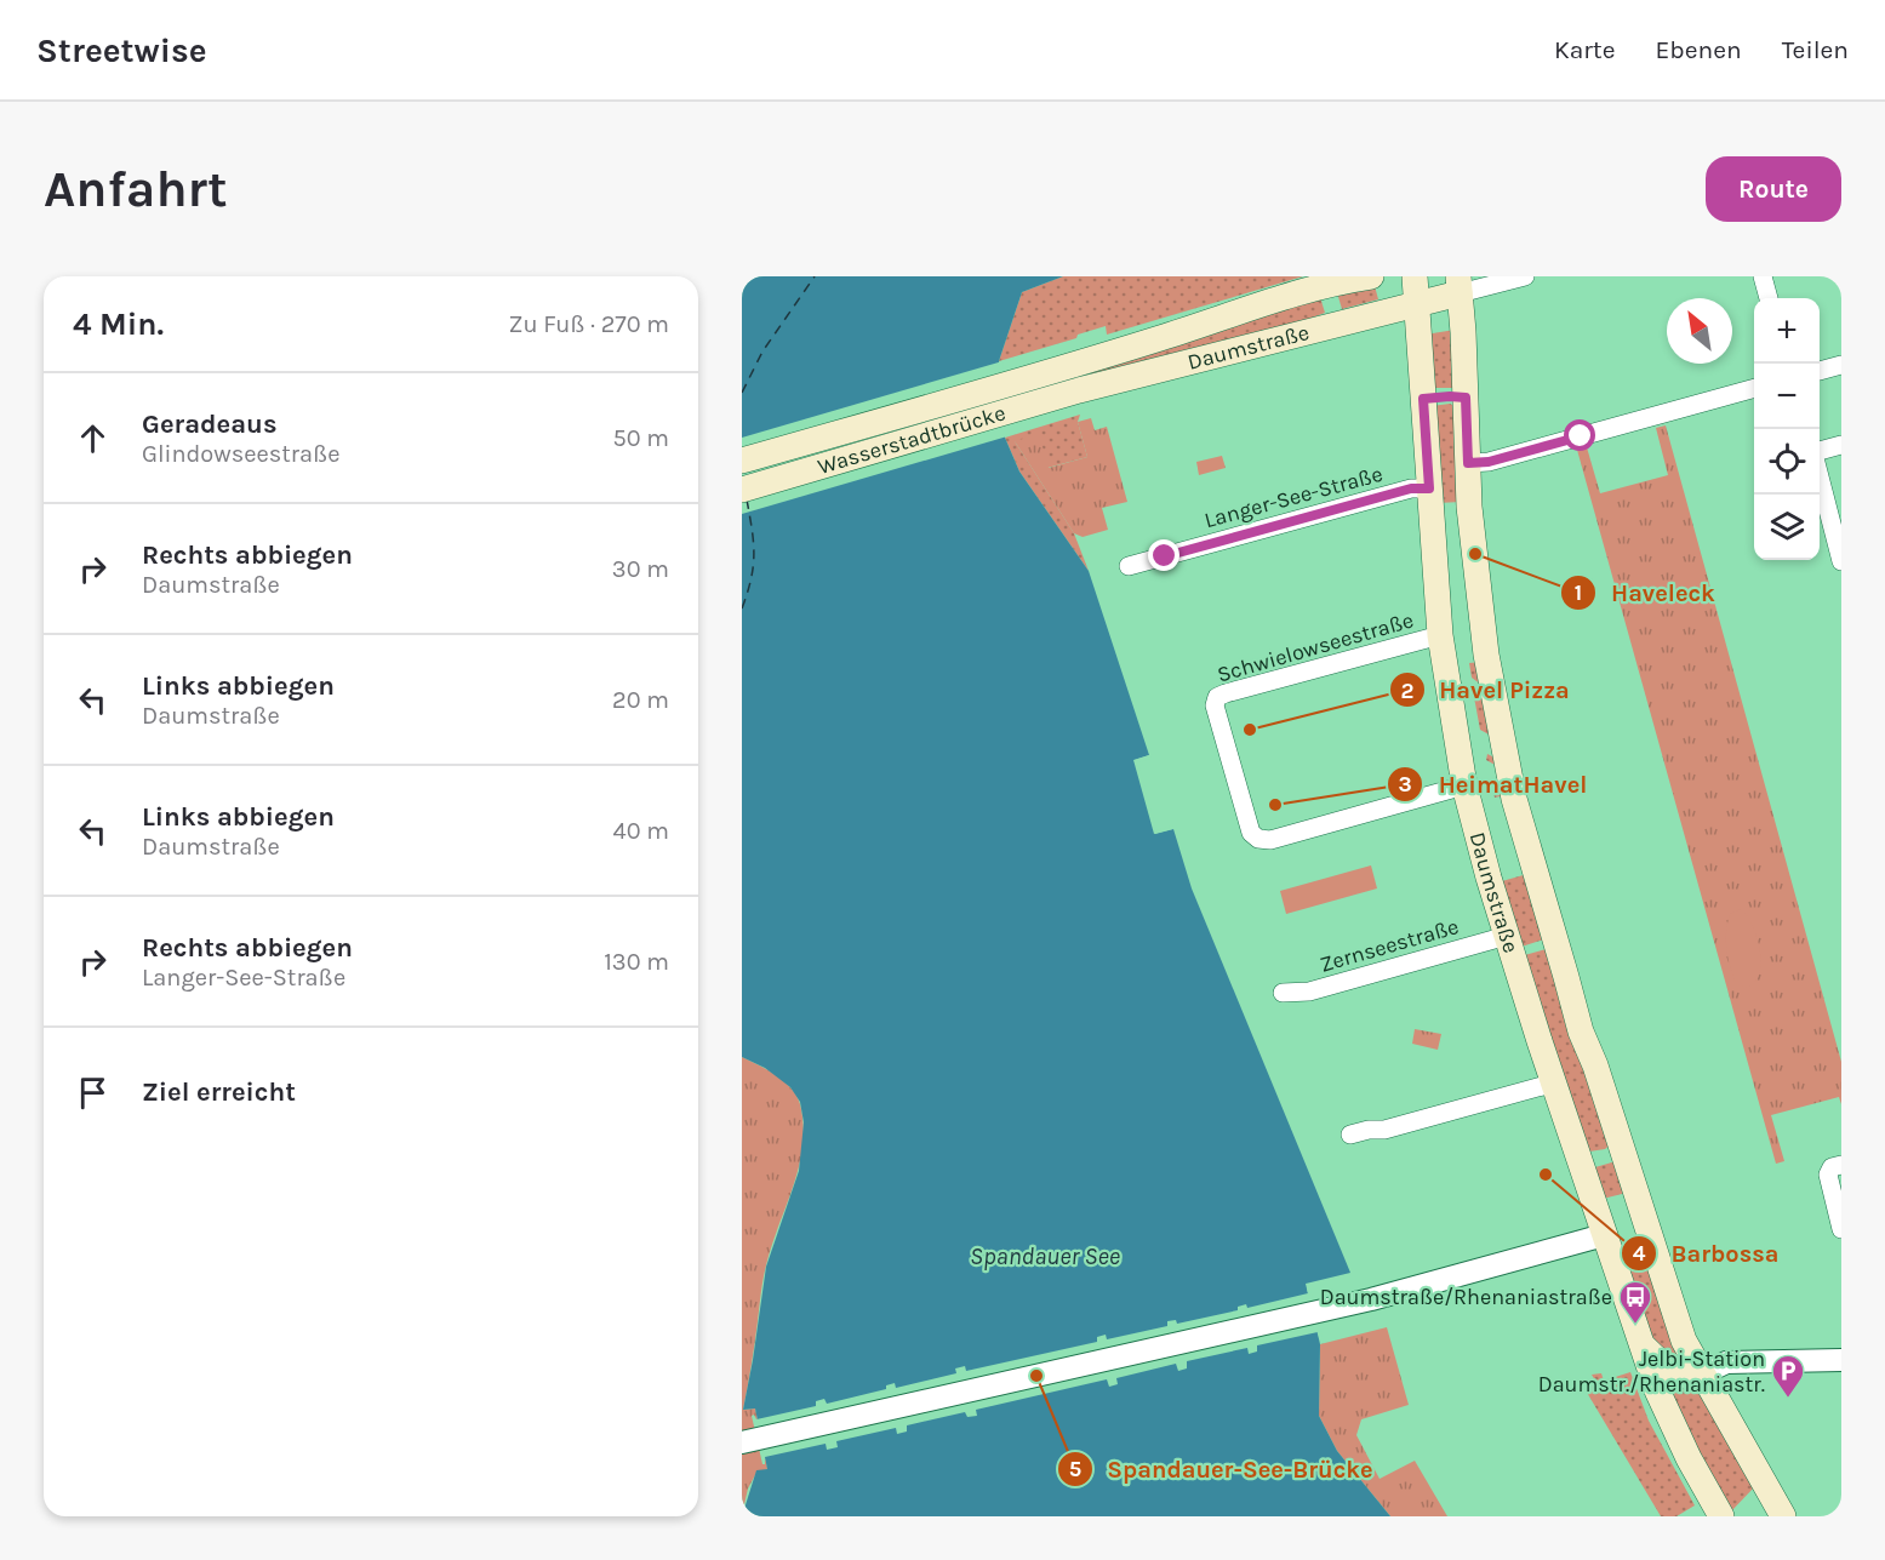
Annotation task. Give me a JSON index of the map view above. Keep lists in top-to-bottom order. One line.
{"streets":{"main road":["Daumstraße","Wasserstadtbrücke"],"street":["Langer-See-Straße","Schwielowseestraße","Zernseestraße"]},"crossings":[["Daumstraße","Wasserstadtbrücke"],["Daumstraße","Langer-See-Straße"],["Daumstraße","Schwielowseestraße"],["Daumstraße","Zernseestraße"]],"water":["Spandauer See"],"places":{"other":["Haveleck","Havel Pizza","HeimatHavel","Barbossa","Spandauer-See-Brücke"],"bus stop":["Daumstraße/Rhenaniastraße"],"parking":["Jelbi-Station Daumstr./Rhenaniastr."]},"north":"top left","page":{"header":"Streetwise","nav":["Karte","Ebenen","Teilen"],"buttons":"Route","title":"Anfahrt","heading":["4 Min.","Zu Fuß · 270 m"],"map_buttons":["+","−"],"list":[["Geradeaus","Glindowseestraße","50 m"],["Rechts abbiegen","Daumstraße","30 m"],["Links abbiegen","Daumstraße","20 m"],["Links abbiegen","Daumstraße","40 m"],["Rechts abbiegen","Langer-See-Straße","130 m"],"Ziel erreicht"]}}
